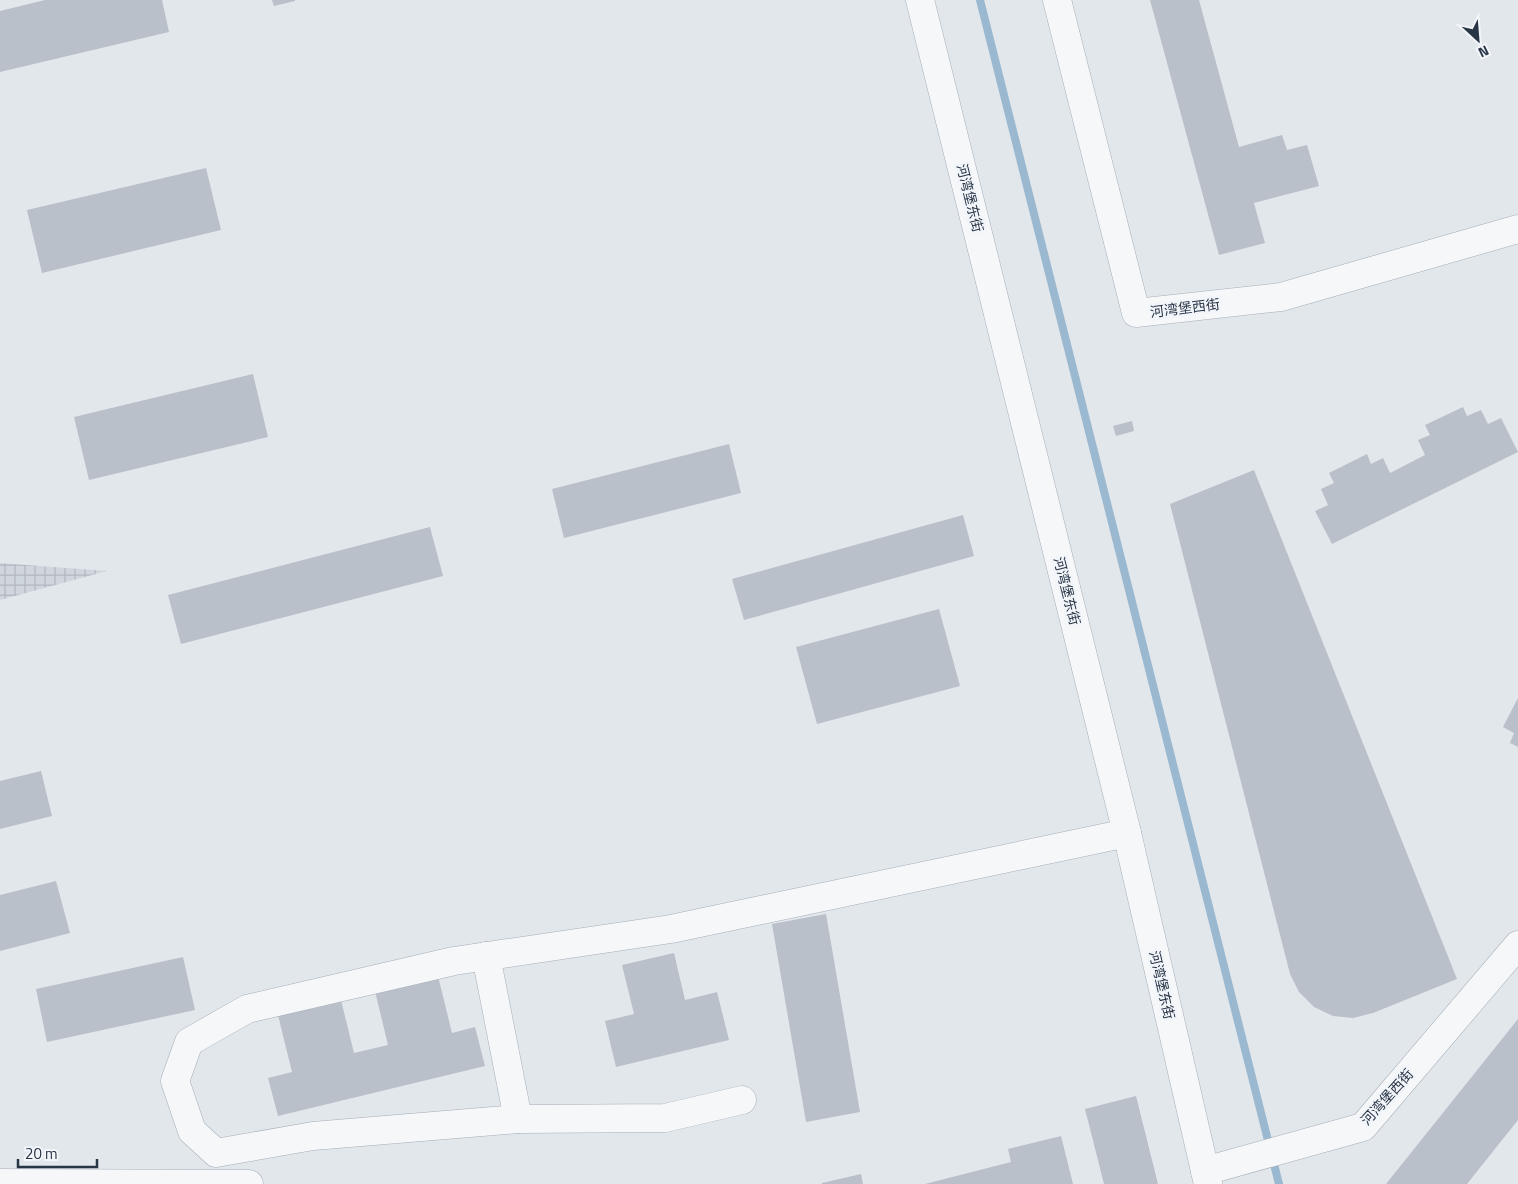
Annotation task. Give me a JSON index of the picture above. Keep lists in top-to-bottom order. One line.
{"streets":{"street":["河湾堡东街","河湾堡西街"]},"crossings":[["河湾堡东街","河湾堡西街"]],"scale_bar":"20 m","north":"bottom right"}
